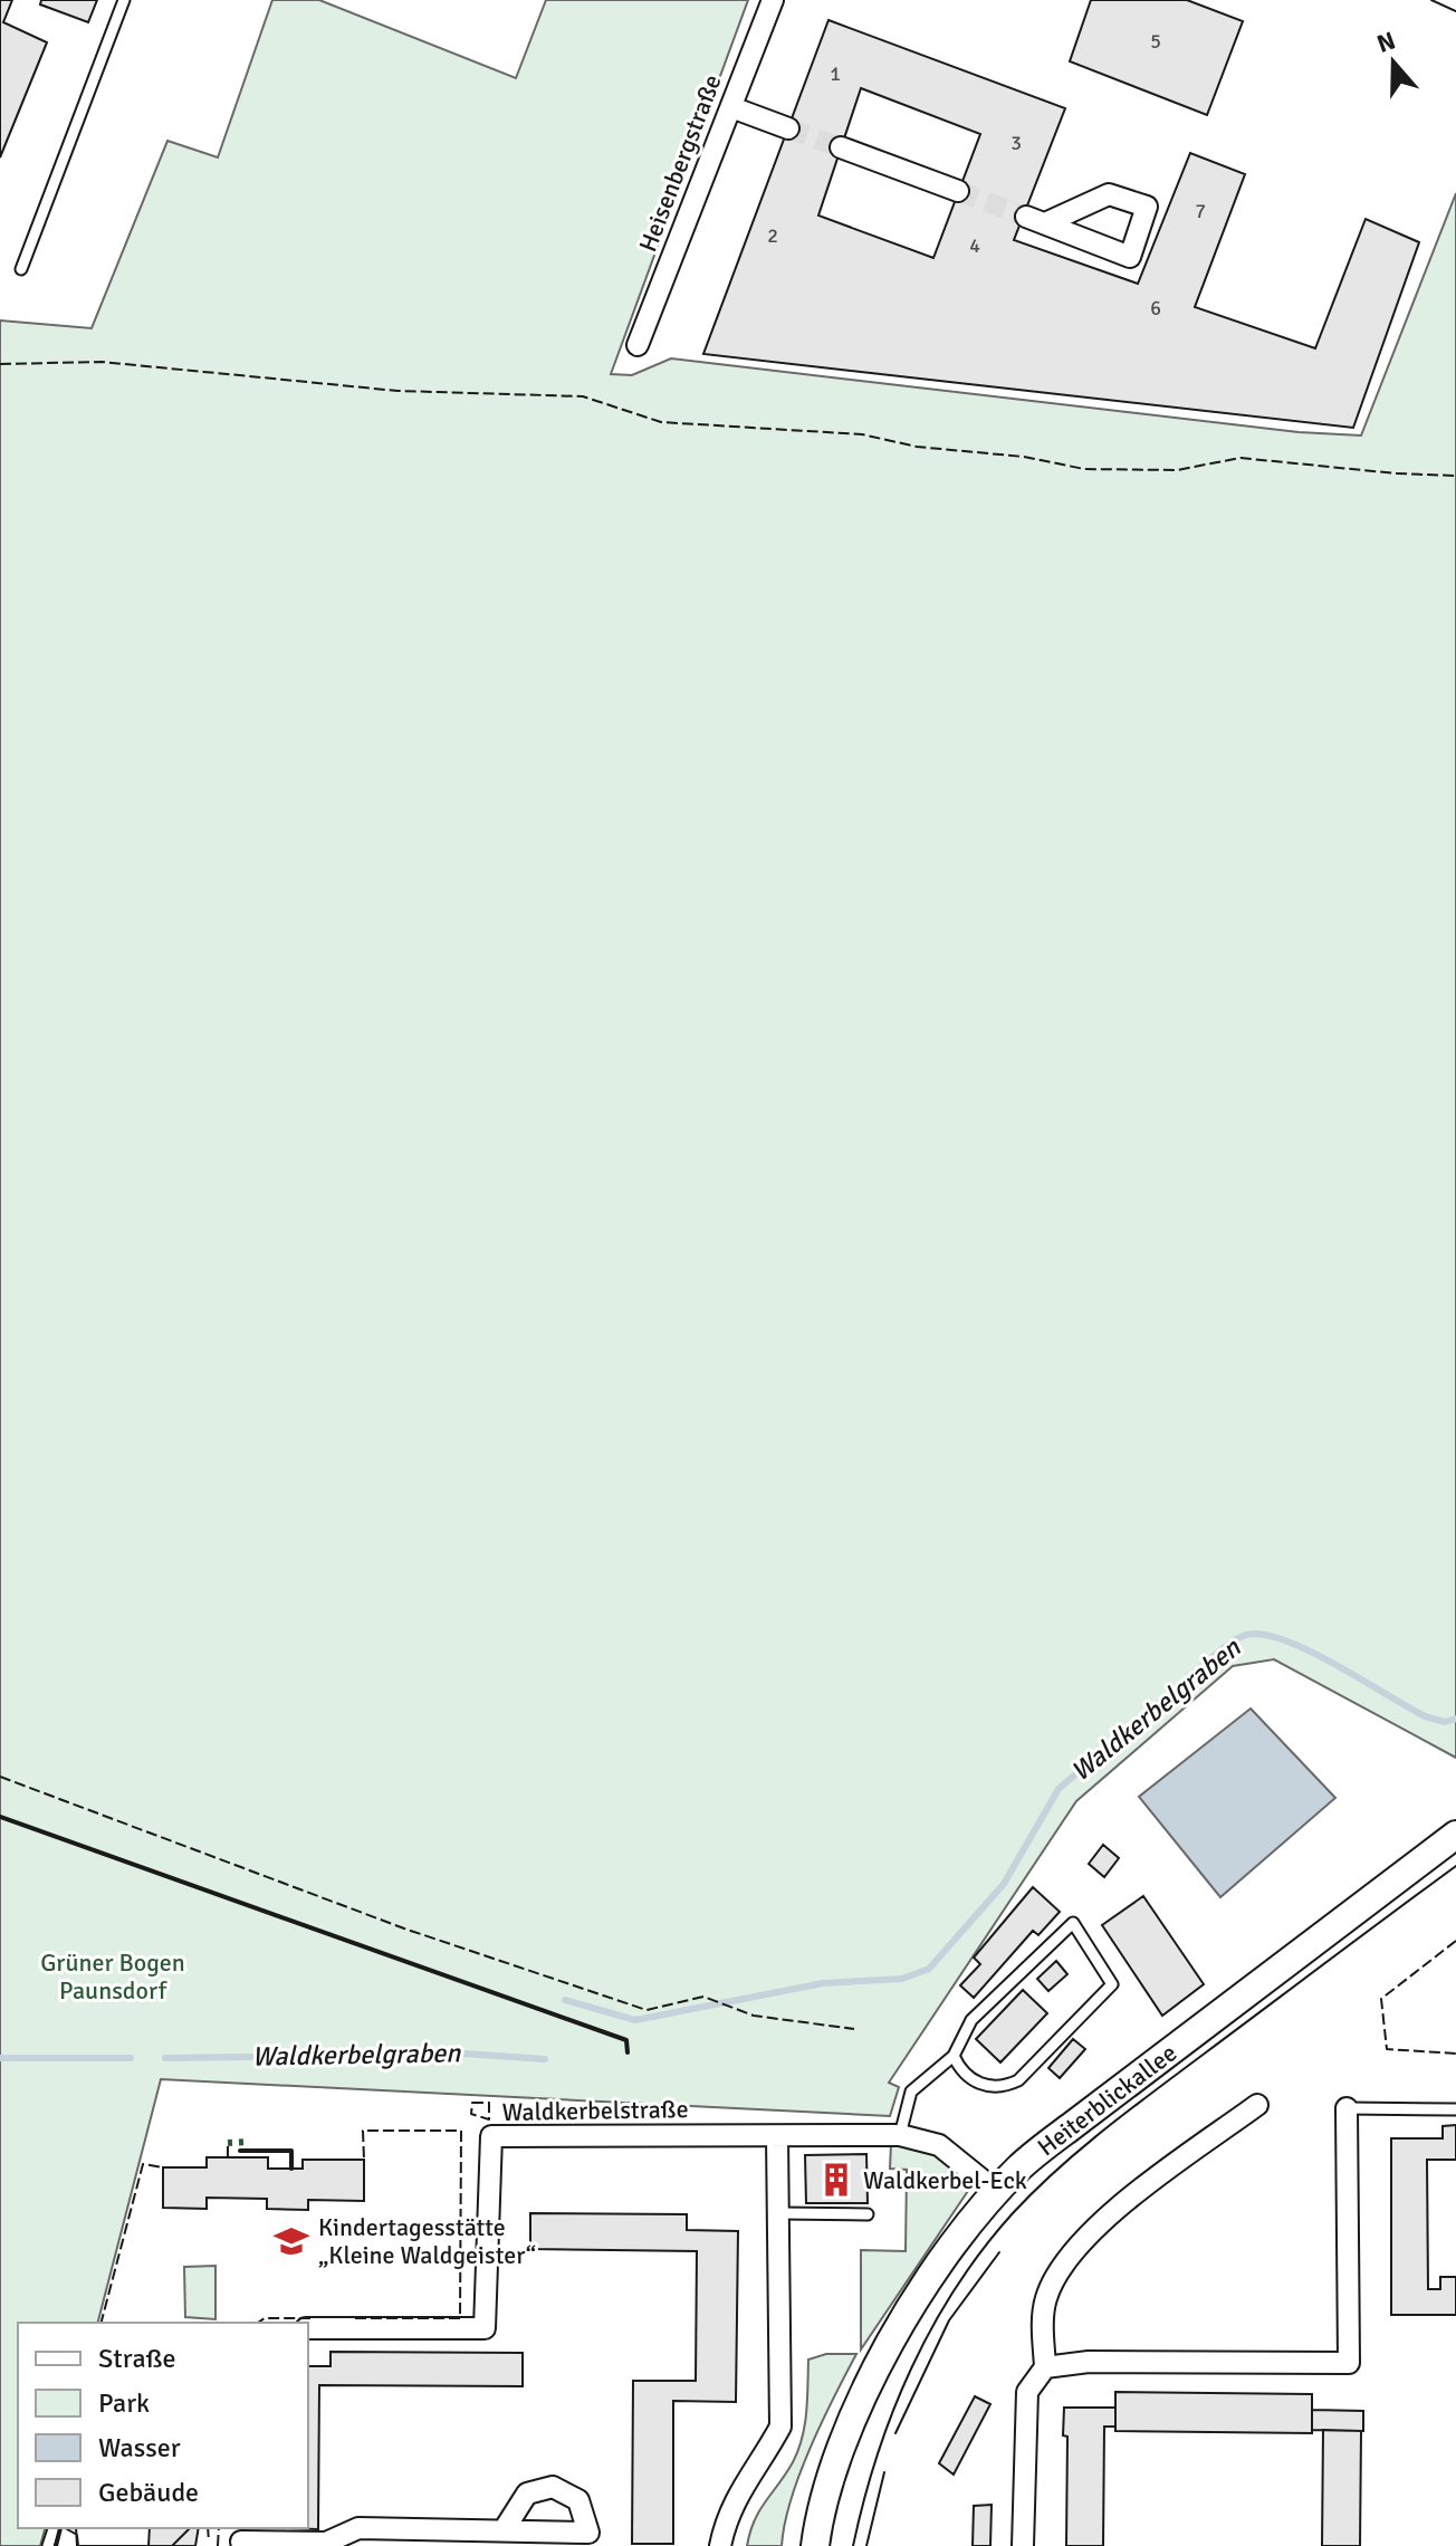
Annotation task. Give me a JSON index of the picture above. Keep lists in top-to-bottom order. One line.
{"streets":{"main road":["Heiterblickallee"],"street":["Heisenbergstraße","Waldkerbelstraße"]},"crossings":[["Heiterblickallee","Waldkerbelstraße"]],"water":["Waldkerbelgraben"],"parks":["Grüner Bogen Paunsdorf"],"places":{"building":["Waldkerbel-Eck"],"school or university":["Kindertagesstätte „Kleine Waldgeister“"]},"house_numbers":["5","1","3","7","2","4","6"],"legend":["Straße","Park","Wasser","Gebäude"],"north":"top"}
